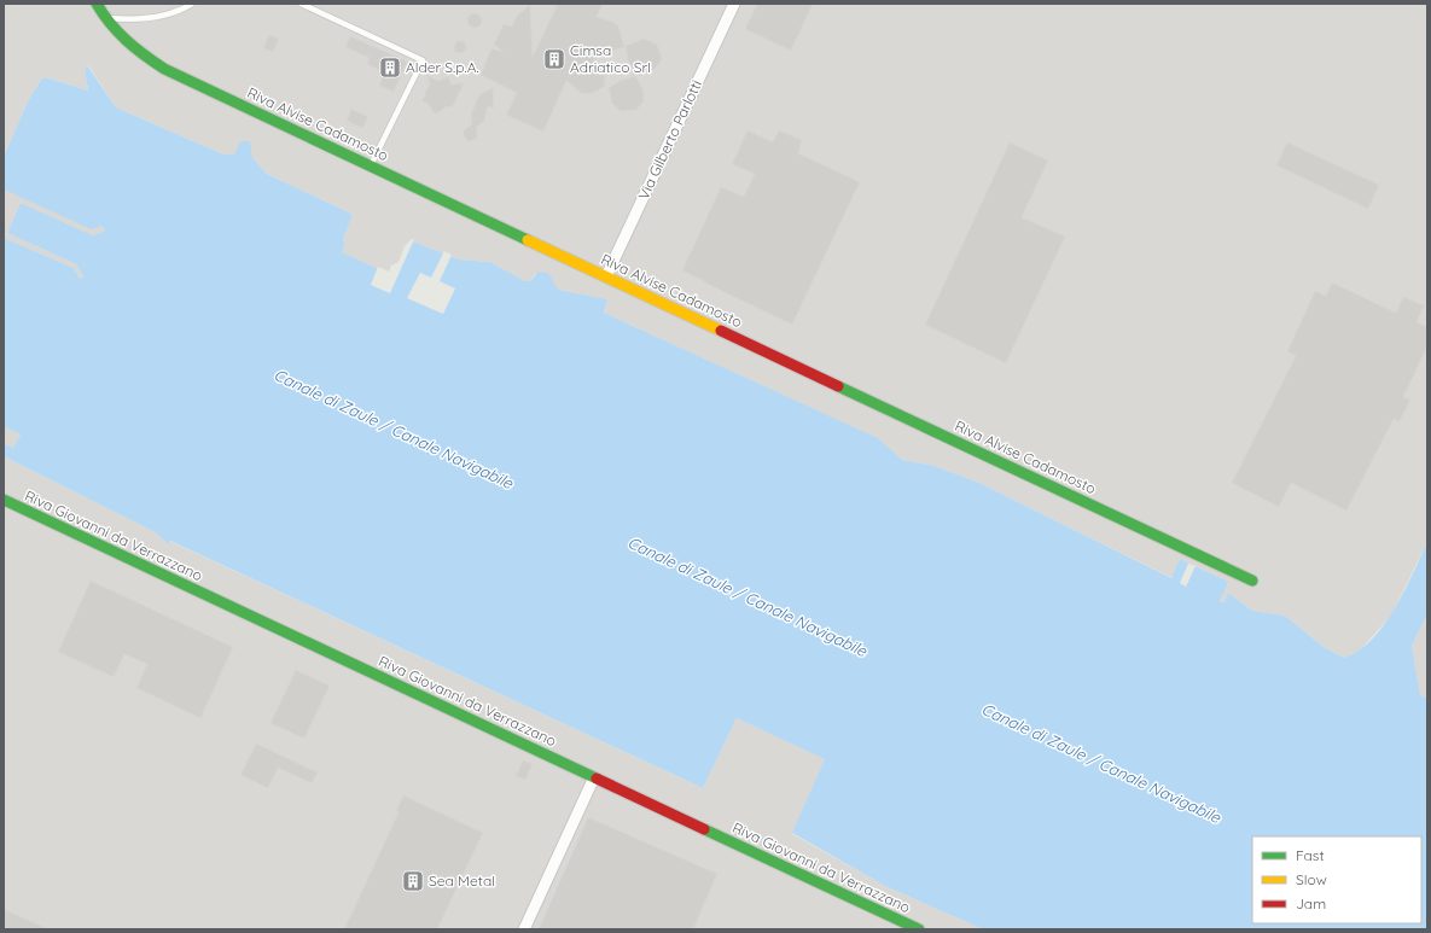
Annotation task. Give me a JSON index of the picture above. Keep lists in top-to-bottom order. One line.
{"streets":{"street":["Riva Alvise Cadamosto","Via Gilberto Parlotti","Riva Giovanni da Verrazzano"]},"crossings":[["Riva Alvise Cadamosto","Via Gilberto Parlotti"]],"water":["Canale di Zaule / Canale Navigabile"],"places":{"building":["Cimsa Adriatico Srl","Alder S.p.A.","Sea Metal"]},"legend":["Fast","Slow","Jam"]}
